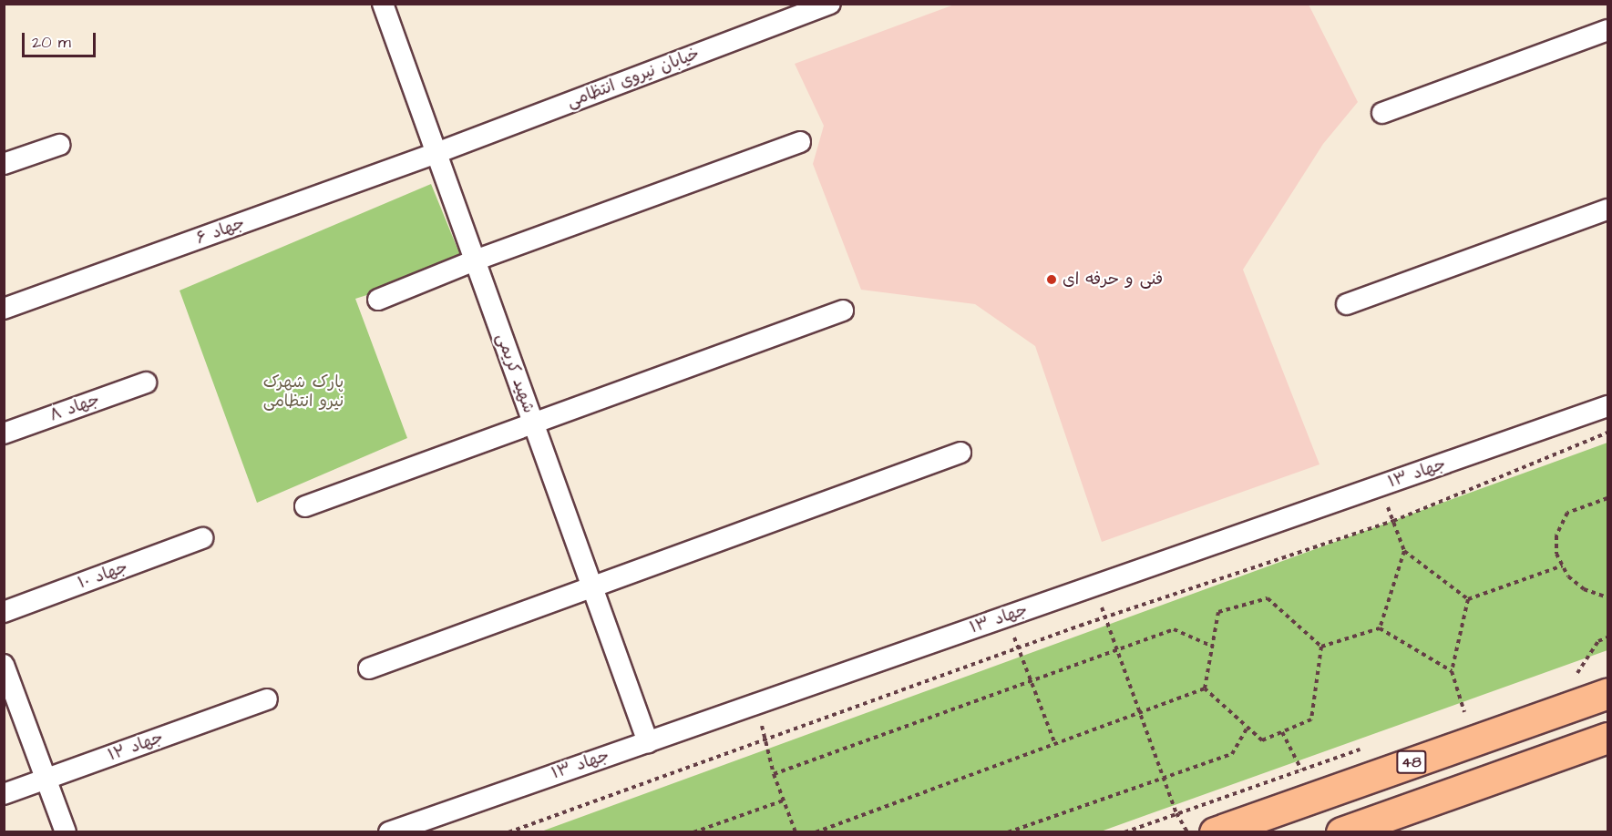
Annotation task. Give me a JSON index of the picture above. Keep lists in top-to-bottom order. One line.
{"streets":{"highway":["48"],"street":["خیابان نیروی انتظامی","جهاد ۶","شهید کریمی","جهاد ۸","جهاد ۱۳","جهاد ۱۰","جهاد ۱۲"]},"crossings":[["خیابان نیروی انتظامی","جهاد ۶"],["خیابان نیروی انتظامی","شهید کریمی"],["جهاد ۶","شهید کریمی"],["شهید کریمی","جهاد ۱۳"]],"parks":["پارک شهرک نیرو انتظامی"],"places":["فنی و حرفه ای"],"scale_bar":"20 m"}
